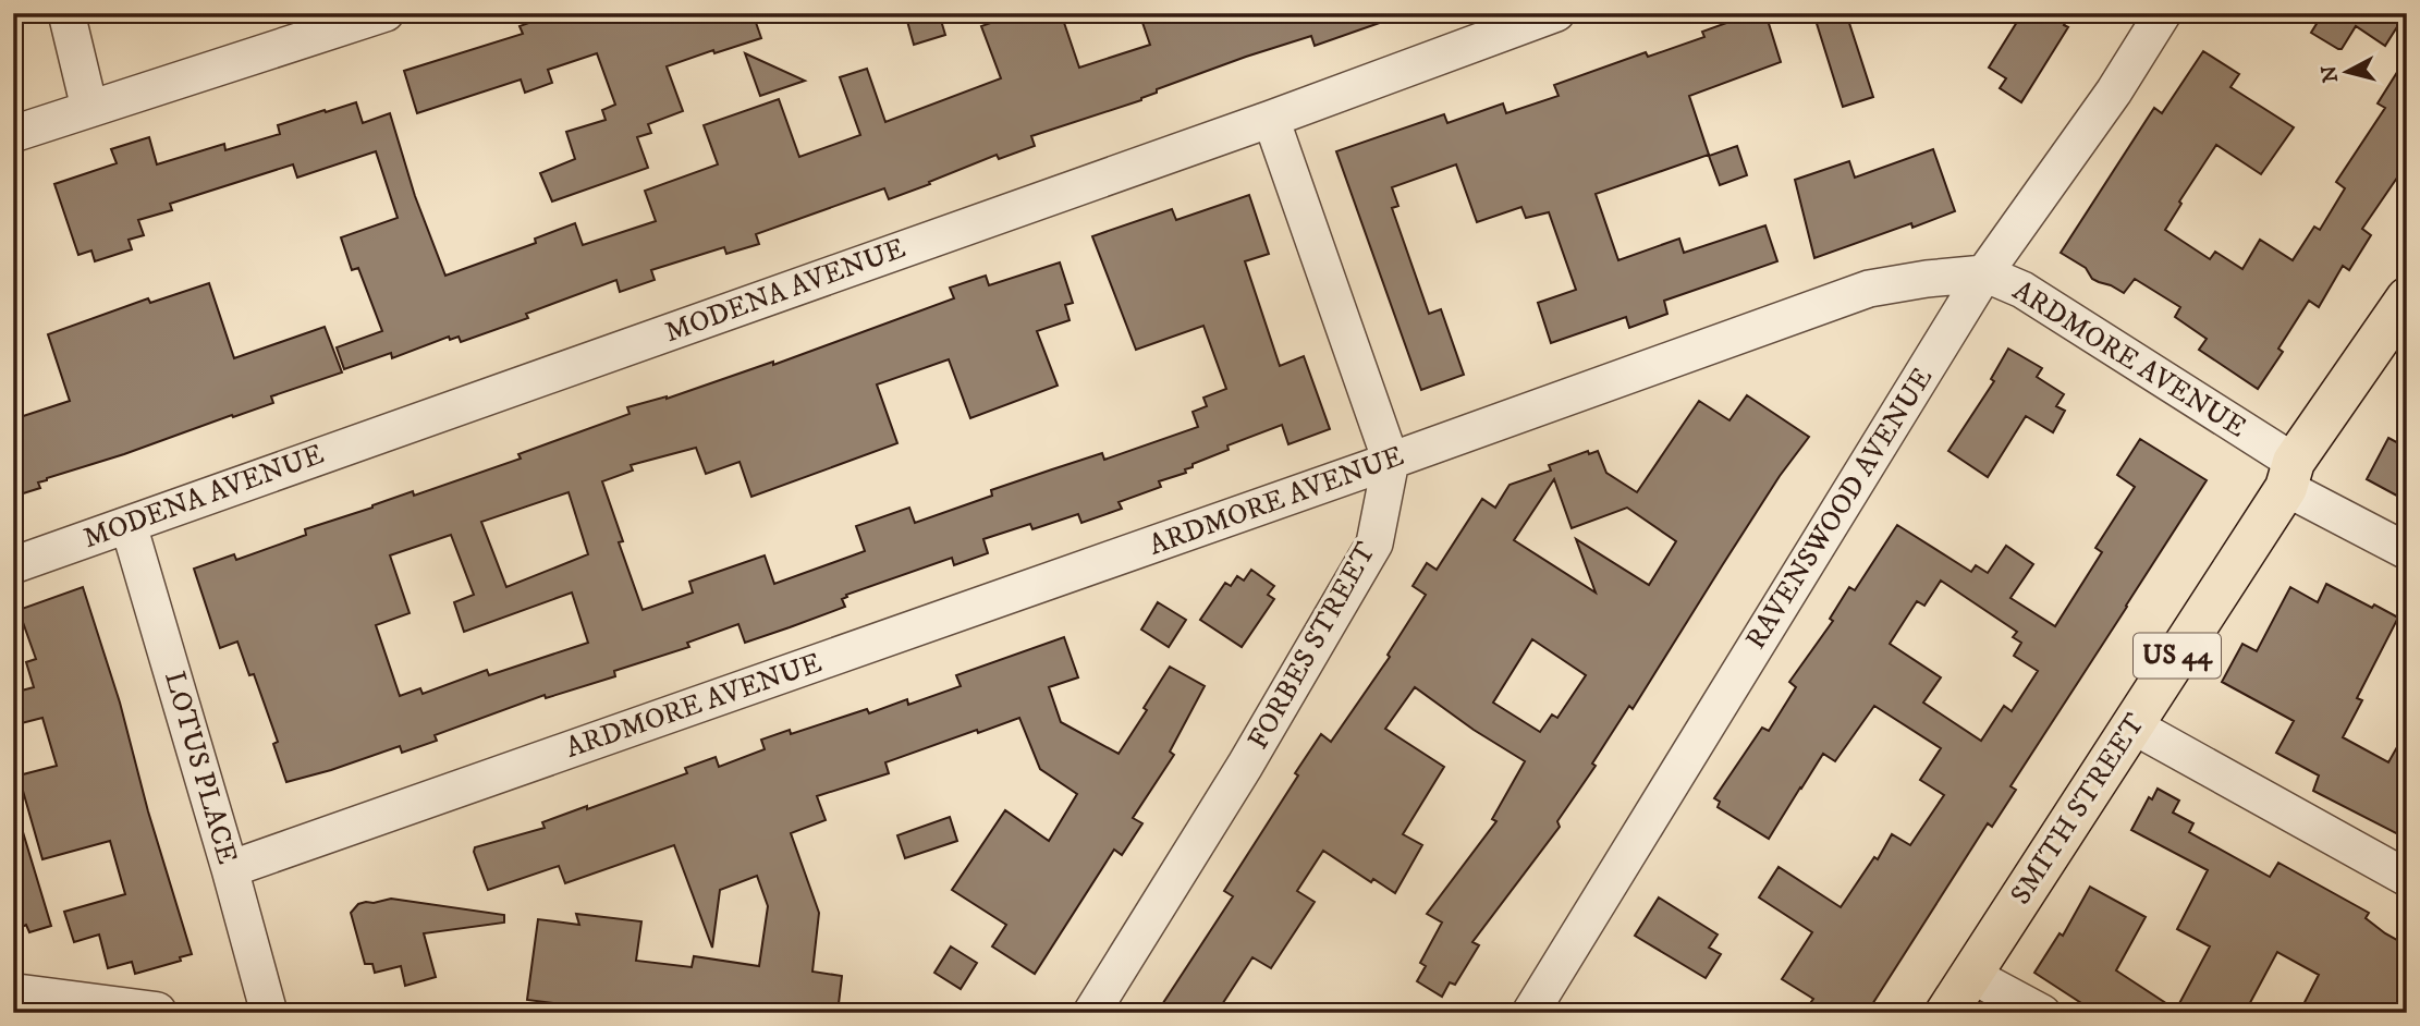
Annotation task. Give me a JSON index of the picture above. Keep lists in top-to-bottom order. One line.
{"streets":{"main road":["US 44","SMITH STREET"],"street":["MODENA AVENUE","ARDMORE AVENUE","RAVENSWOOD AVENUE","FORBES STREET","LOTUS PLACE"]},"crossings":[["MODENA AVENUE","LOTUS PLACE"],["ARDMORE AVENUE","RAVENSWOOD AVENUE"],["ARDMORE AVENUE","FORBES STREET"],["ARDMORE AVENUE","LOTUS PLACE"],["ARDMORE AVENUE","SMITH STREET"]],"north":"left"}
